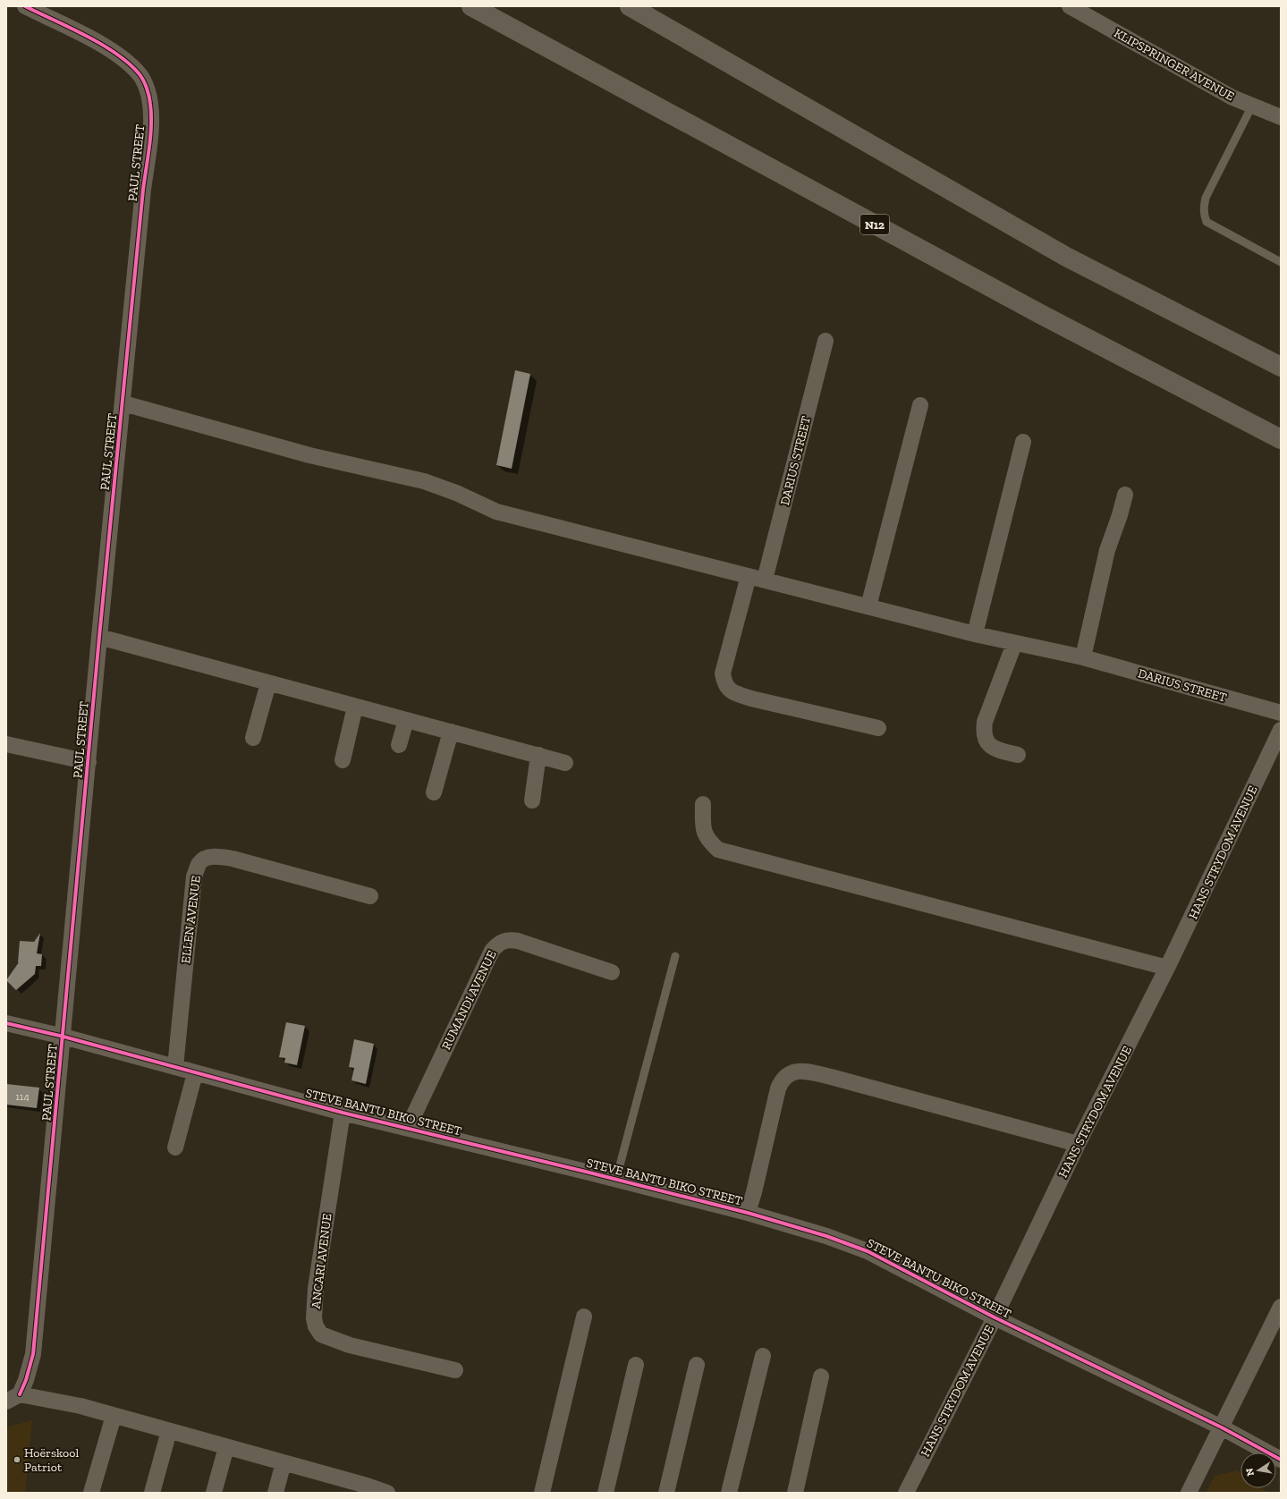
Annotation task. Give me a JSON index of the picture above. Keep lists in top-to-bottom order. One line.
{"streets":{"highway":["N12"],"street":["KLIPSPRINGER AVENUE","PAUL STREET","DARIUS STREET","HANS STRYDOM AVENUE","ELLEN AVENUE","RUMANDI AVENUE","STEVE BANTU BIKO STREET","ANCARI AVENUE"]},"crossings":[["PAUL STREET","DARIUS STREET"],["PAUL STREET","STEVE BANTU BIKO STREET"],["HANS STRYDOM AVENUE","STEVE BANTU BIKO STREET"],["ELLEN AVENUE","STEVE BANTU BIKO STREET"],["RUMANDI AVENUE","STEVE BANTU BIKO STREET"],["STEVE BANTU BIKO STREET","ANCARI AVENUE"]],"places":["Hoërskool Patriot"],"house_numbers":["114"],"north":"left"}
